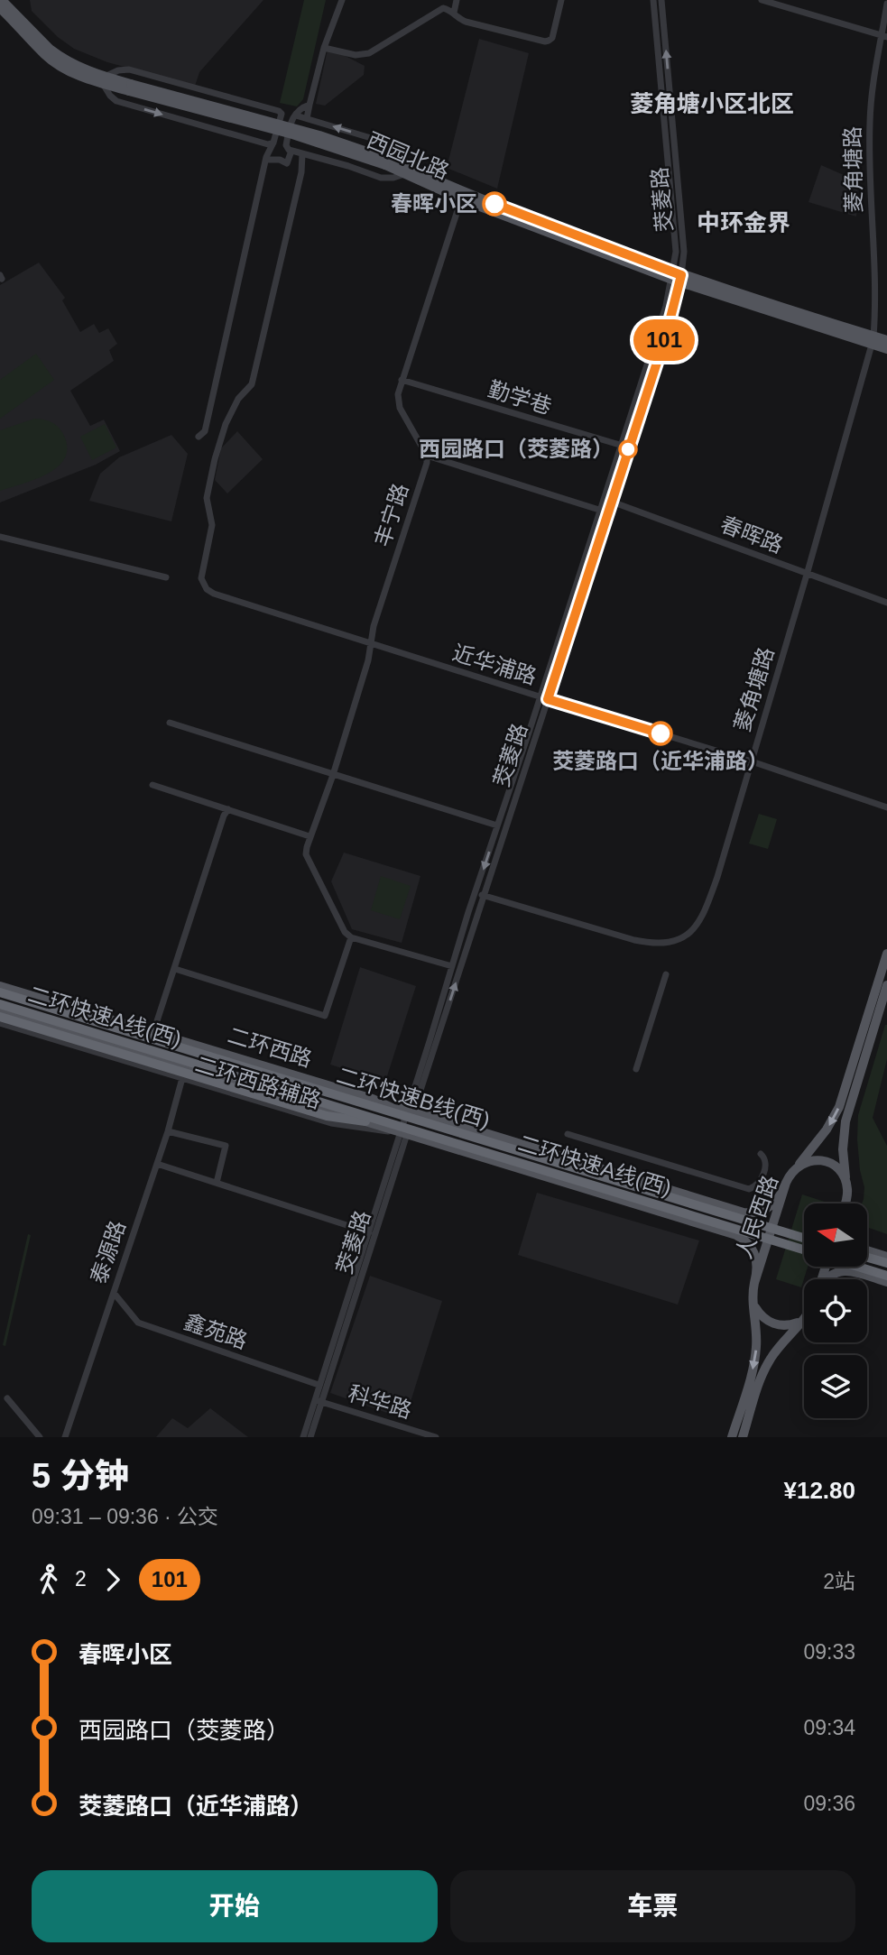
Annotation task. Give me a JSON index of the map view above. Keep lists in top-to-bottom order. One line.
{"streets":{"highway":["二环快速A线(西)","二环快速B线(西)"],"main road":["西园北路","二环西路","人民西路"],"street":["菱角塘路","茭菱路","勤学巷","丰宁路","春晖路","近华浦路","二环西路辅路","泰源路","鑫苑路","科华路"]},"crossings":[["西园北路","菱角塘路"],["西园北路","茭菱路"],["菱角塘路","茭菱路"],["菱角塘路","春晖路"],["菱角塘路","近华浦路"],["茭菱路","勤学巷"],["茭菱路","春晖路"],["茭菱路","近华浦路"],["茭菱路","二环西路"],["茭菱路","二环西路辅路"],["茭菱路","鑫苑路"],["茭菱路","科华路"],["丰宁路","近华浦路"],["二环西路","二环西路辅路"],["二环西路辅路","泰源路"],["泰源路","鑫苑路"]],"districts":["菱角塘小区北区","中环金界"],"places":["春晖小区","西园路口（茭菱路）","茭菱路口（近华浦路）"],"lines":["bus line 101"],"north":"left","page":{"on_map":"101","heading":["5 分钟","09:31 – 09:36 · 公交","¥12.80"],"legs":["2","101","2站"],"list":[{"name":"春晖小区","value":"09:33"},{"name":"西园路口（茭菱路）","value":"09:34"},{"name":"茭菱路口（近华浦路）","value":"09:36"}],"buttons":["开始","车票"]}}
